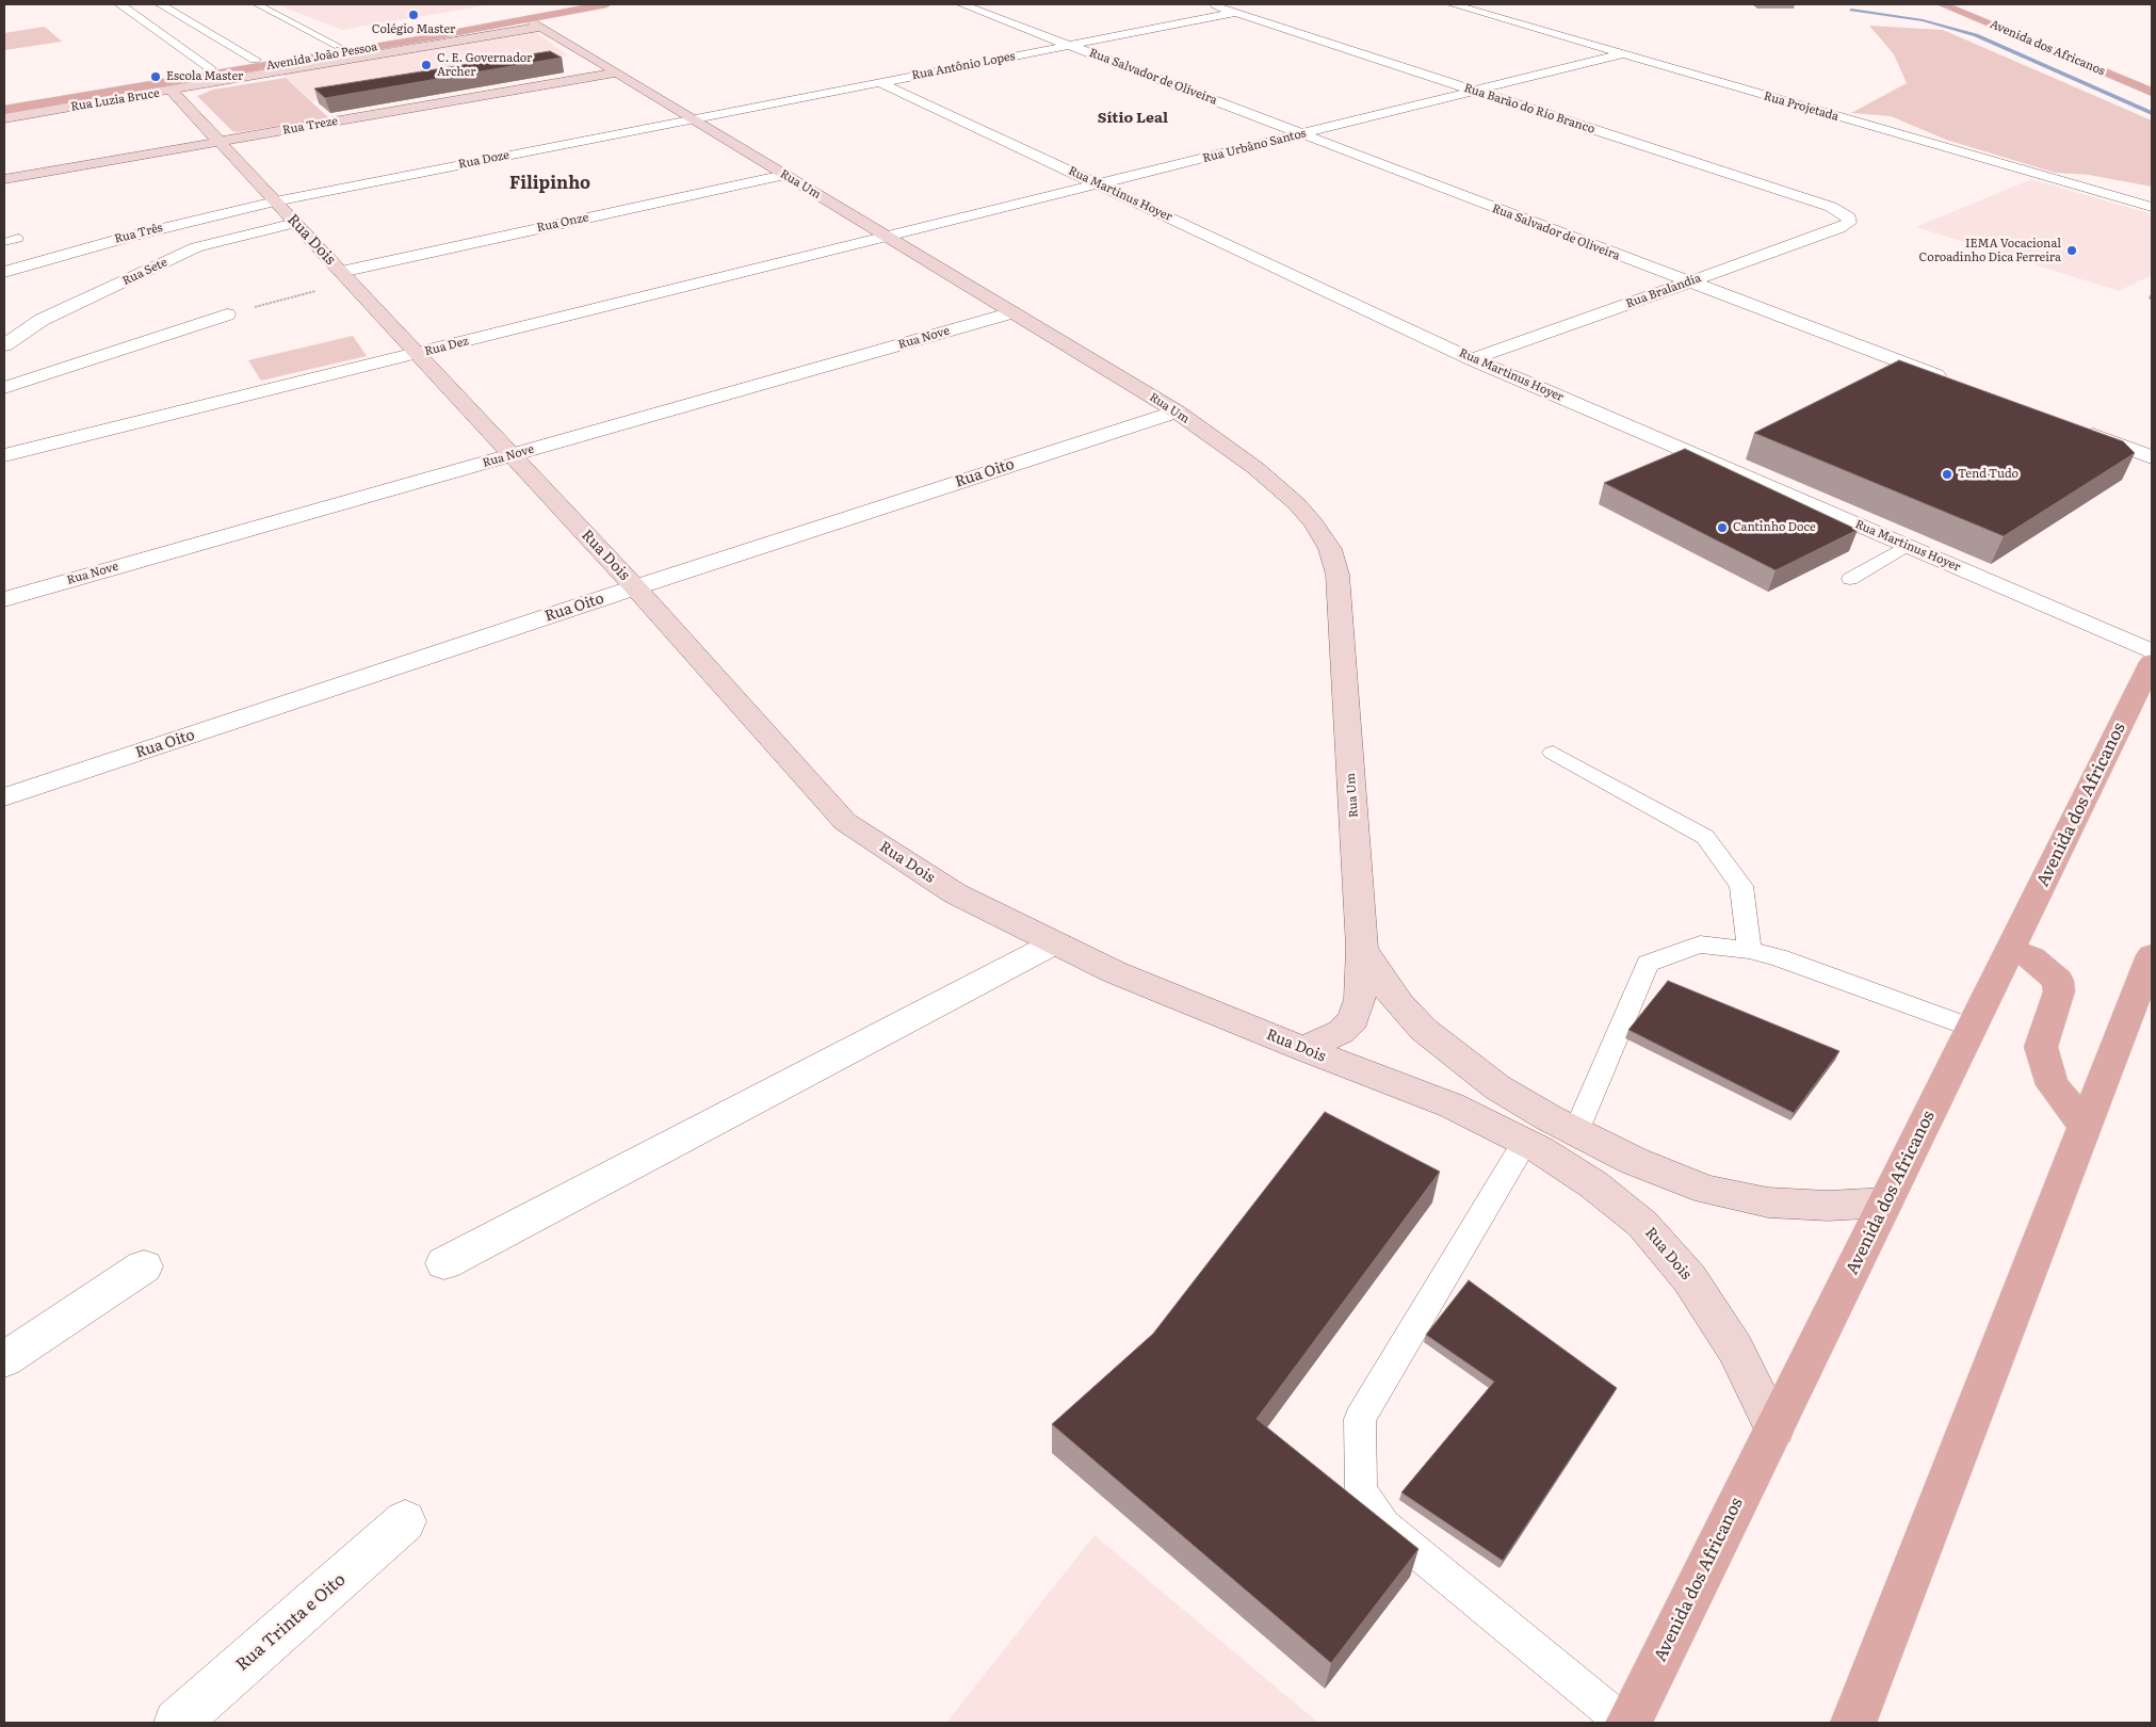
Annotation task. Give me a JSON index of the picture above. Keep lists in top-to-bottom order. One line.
{"streets":{"main road":["Avenida dos Africanos","Avenida João Pessoa","Rua Luzia Bruce","Rua Treze","Rua Um","Rua Dois"],"street":["Rua Antônio Lopes","Rua Salvador de Oliveira","Rua Projetada","Rua Barão do Rio Branco","Rua Urbâno Santos","Rua Doze","Rua Martinus Hoyer","Rua Onze","Rua Três","Rua Sete","Rua Bralandia","Rua Nove","Rua Dez","Rua Oito","Rua Trinta e Oito"]},"crossings":[["Avenida dos Africanos","Rua Dois"],["Avenida João Pessoa","Rua Luzia Bruce"],["Avenida João Pessoa","Rua Um"],["Rua Antônio Lopes","Rua Salvador de Oliveira"],["Rua Antônio Lopes","Rua Barão do Rio Branco"],["Rua Antônio Lopes","Rua Doze"],["Rua Antônio Lopes","Rua Um"],["Rua Antônio Lopes","Rua Martinus Hoyer"],["Rua Salvador de Oliveira","Rua Urbâno Santos"],["Rua Salvador de Oliveira","Rua Bralandia"],["Rua Luzia Bruce","Rua Um"],["Rua Luzia Bruce","Rua Dois"],["Rua Projetada","Rua Urbâno Santos"],["Rua Barão do Rio Branco","Rua Urbâno Santos"],["Rua Barão do Rio Branco","Rua Bralandia"],["Rua Treze","Rua Um"],["Rua Treze","Rua Dois"],["Rua Urbâno Santos","Rua Um"],["Rua Urbâno Santos","Rua Martinus Hoyer"],["Rua Urbâno Santos","Rua Dez"],["Rua Doze","Rua Um"],["Rua Doze","Rua Três"],["Rua Doze","Rua Dois"],["Rua Um","Rua Onze"],["Rua Um","Rua Dois"],["Rua Um","Rua Nove"],["Rua Um","Rua Dez"],["Rua Um","Rua Oito"],["Rua Martinus Hoyer","Rua Bralandia"],["Rua Onze","Rua Dois"],["Rua Três","Rua Dois"],["Rua Dois","Rua Sete"],["Rua Dois","Rua Nove"],["Rua Dois","Rua Dez"],["Rua Dois","Rua Oito"]],"districts":["Sítio Leal","Filipinho"],"places":["Colégio Master","C. E. Governador Archer","Escola Master","IEMA Vocacional Coroadinho Dica Ferreira","Tend Tudo","Cantinho Doce"]}
